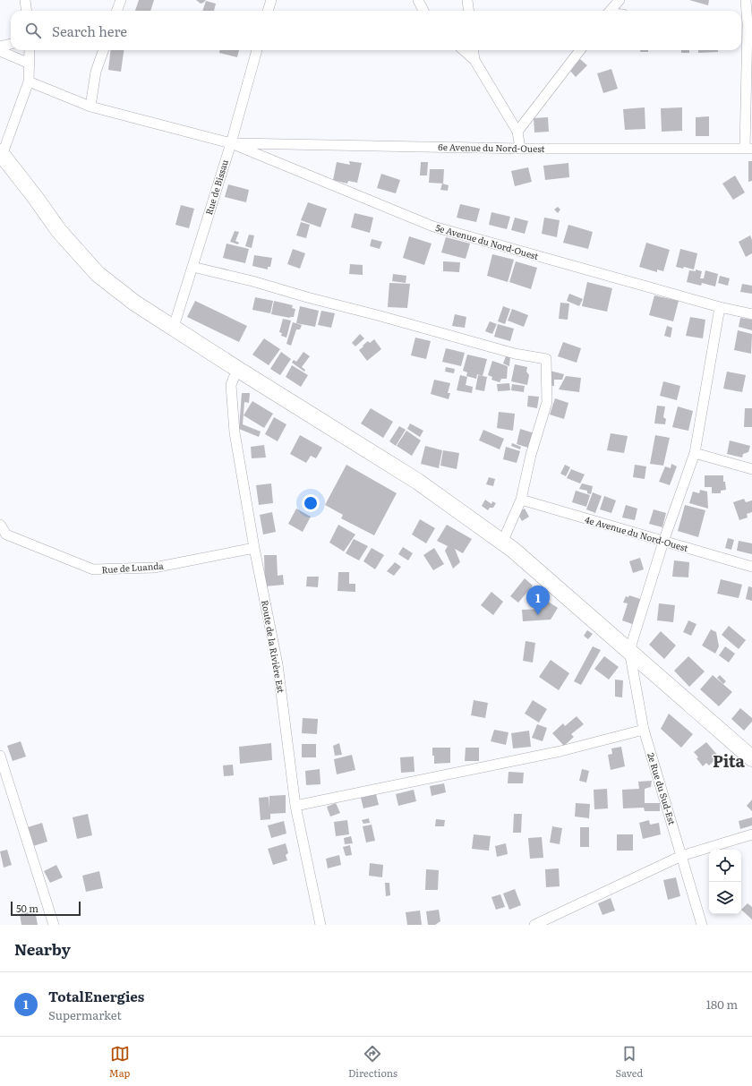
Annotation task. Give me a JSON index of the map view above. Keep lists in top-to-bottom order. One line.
{"streets":{"street":["6e Avenue du Nord-Ouest","Rue de Bissau","5e Avenue du Nord-Ouest","4e Avenue du Nord-Ouest","Rue de Luanda","Route de la Rivière Est","2e Rue du Sud-Est"]},"crossings":[["6e Avenue du Nord-Ouest","Rue de Bissau"],["6e Avenue du Nord-Ouest","5e Avenue du Nord-Ouest"],["Rue de Bissau","5e Avenue du Nord-Ouest"],["Rue de Luanda","Route de la Rivière Est"]],"districts":["Pita"],"scale_bar":"50 m","page":{"search":"Search here","pins":"1","scale":"50 m","heading":"Nearby","list":[{"mark":"1","name":"TotalEnergies","note":"Supermarket","value":"180 m"}],"nav":["Map","Directions","Saved"]}}
